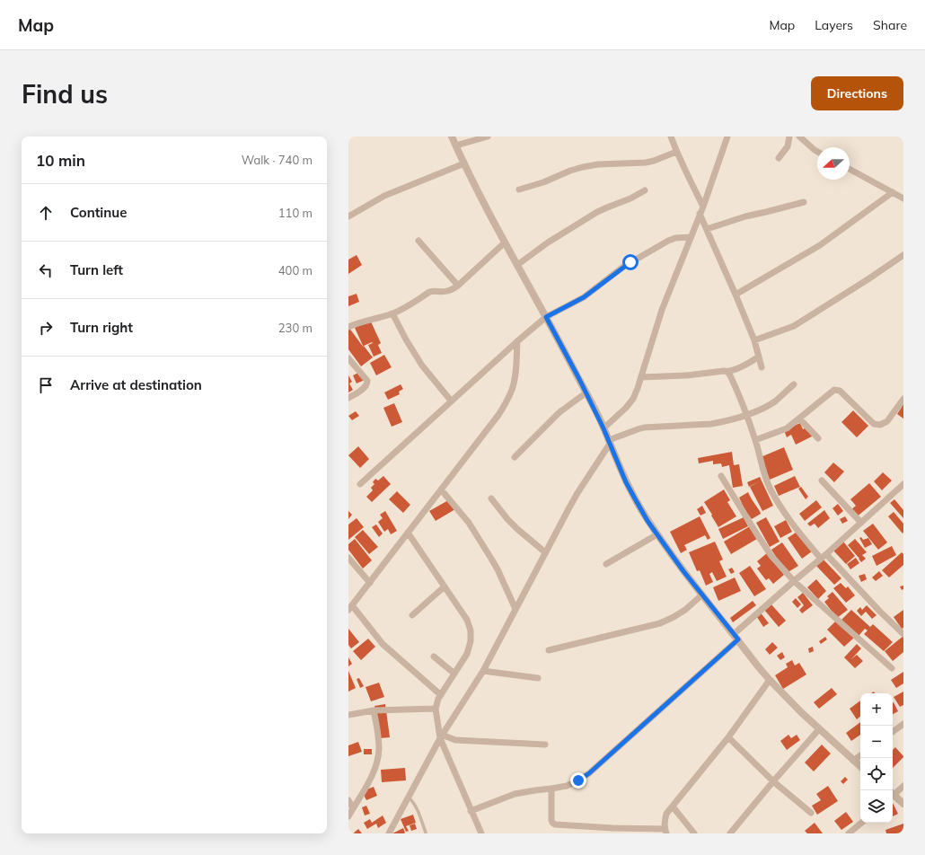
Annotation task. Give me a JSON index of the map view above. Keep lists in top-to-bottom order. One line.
{"north":"left","page":{"header":"Map","nav":["Map","Layers","Share"],"buttons":"Directions","title":"Find us","heading":["10 min","Walk · 740 m"],"list":[["Continue","110 m"],["Turn left","400 m"],["Turn right","230 m"],"Arrive at destination"],"map_buttons":["+","−"]}}
